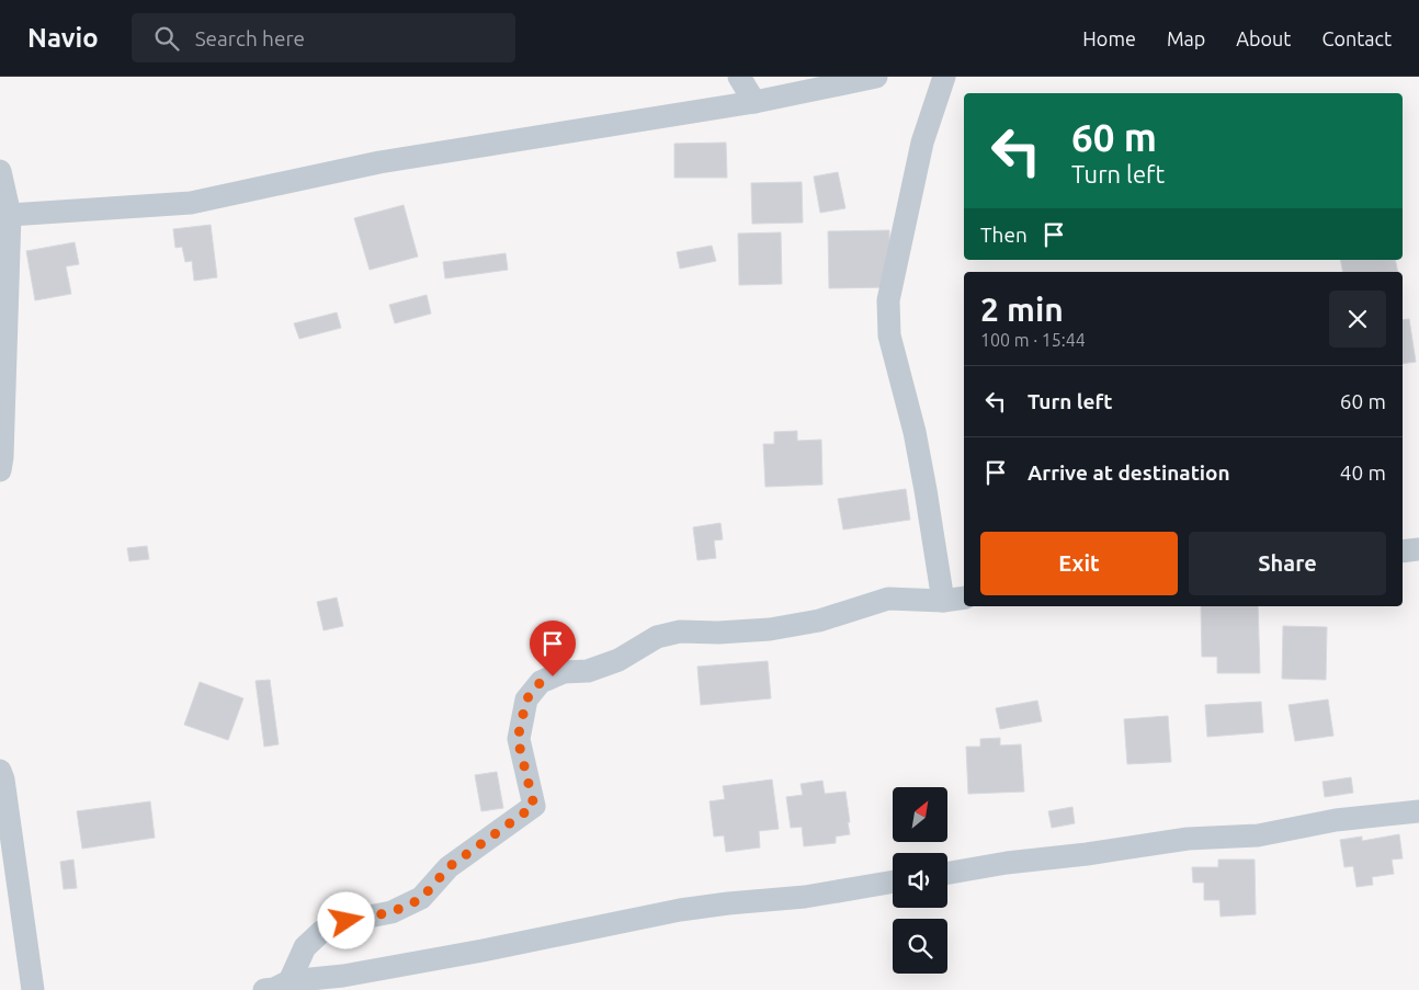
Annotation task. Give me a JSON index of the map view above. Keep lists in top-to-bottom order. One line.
{"north":"top right","page":{"header":"Navio","search":"Search here","nav":["Home","Map","About","Contact"],"turn":["60 m","Turn left"],"then":"Then","heading":["2 min","100 m · 15:44"],"list":[{"name":"Turn left","value":"60 m"},{"name":"Arrive at destination","value":"40 m"}],"buttons":["Exit","Share"]}}
